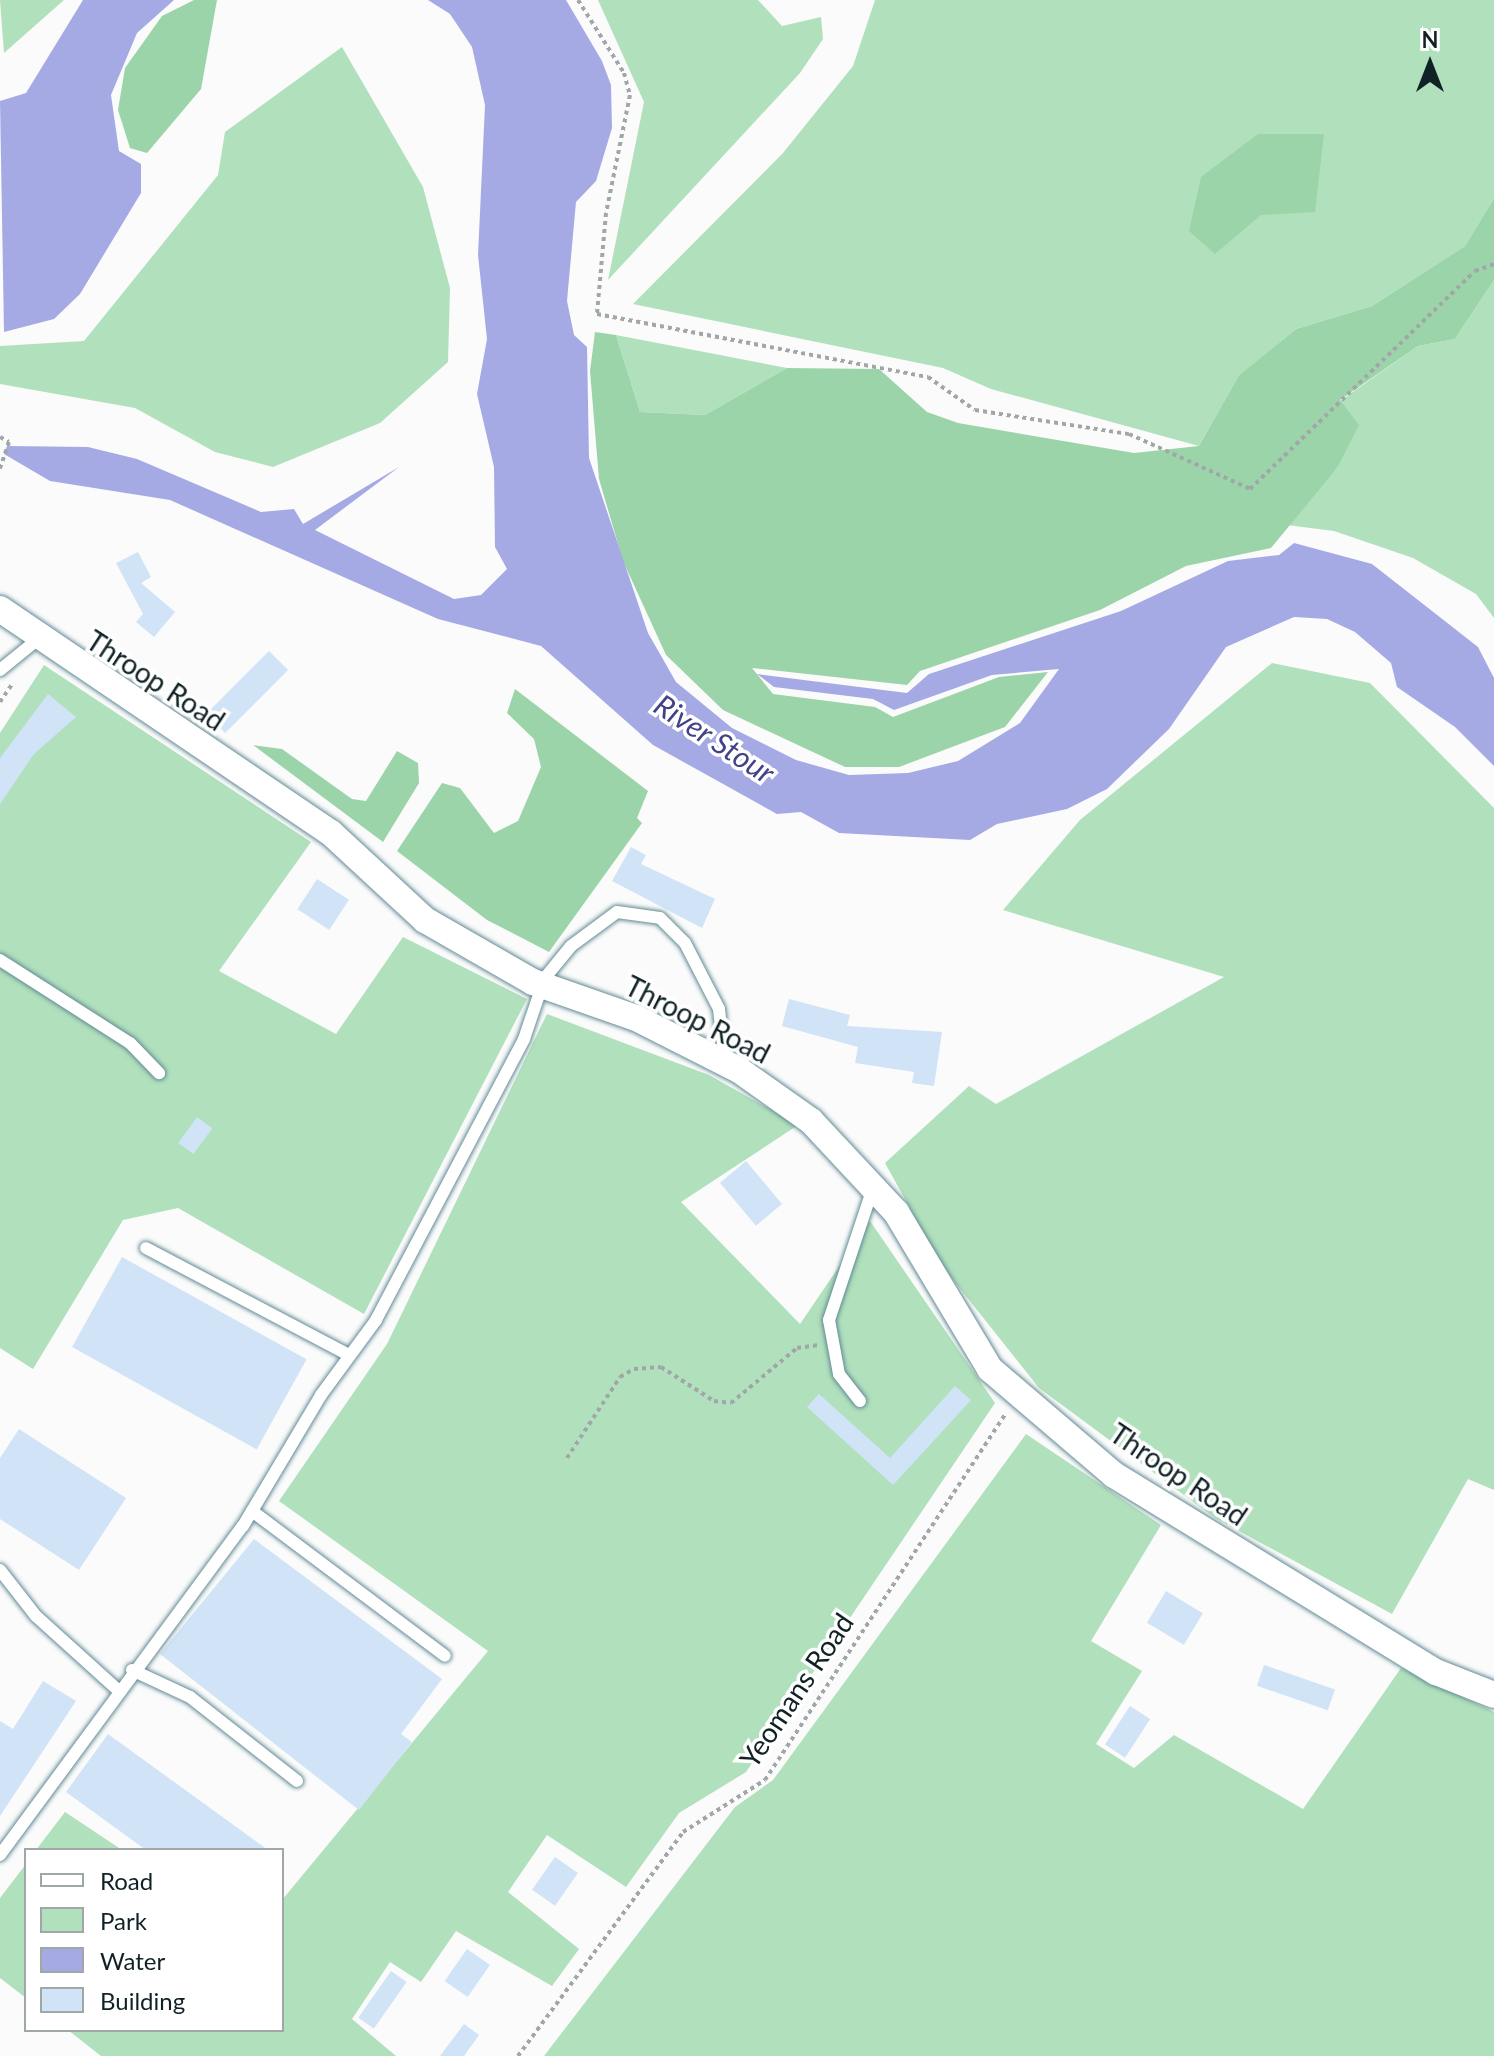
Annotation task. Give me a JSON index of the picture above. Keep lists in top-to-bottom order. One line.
{"streets":{"street":["Throop Road"],"path":["Yeomans Road"]},"crossings":[["Throop Road","Yeomans Road"]],"water":["River Stour"],"legend":["Road","Park","Water","Building"],"north":"top"}
